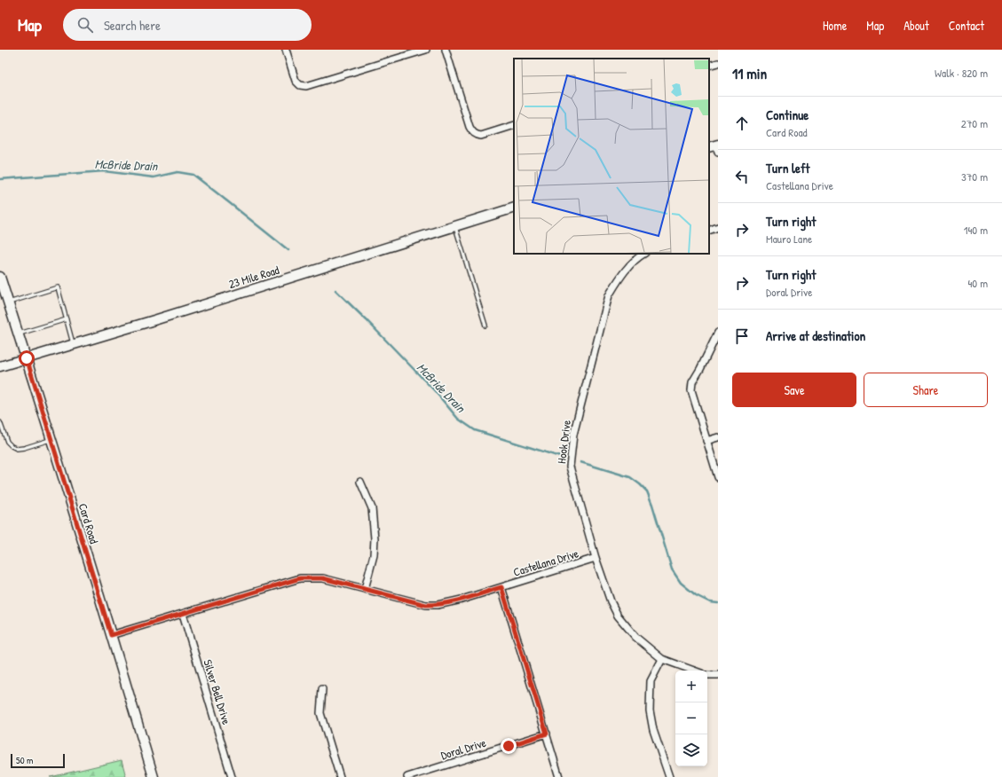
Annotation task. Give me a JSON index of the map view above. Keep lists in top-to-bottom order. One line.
{"streets":{"main road":["23 Mile Road","Card Road"],"street":["Hook Drive","Castellana Drive","Silver Bell Drive","Doral Drive"]},"crossings":[["23 Mile Road","Card Road"],["Hook Drive","Castellana Drive"],["Card Road","Castellana Drive"],["Castellana Drive","Silver Bell Drive"]],"water":["McBride Drain"],"scale_bar":"50 m","page":{"header":"Map","search":"Search here","nav":["Home","Map","About","Contact"],"heading":["11 min","Walk · 820 m"],"list":[["Continue","Card Road","270 m"],["Turn left","Castellana Drive","370 m"],["Turn right","Mauro Lane","140 m"],["Turn right","Doral Drive","40 m"],"Arrive at destination"],"buttons":["Save","Share"],"map_buttons":["+","−"],"scale":"50 m"}}
